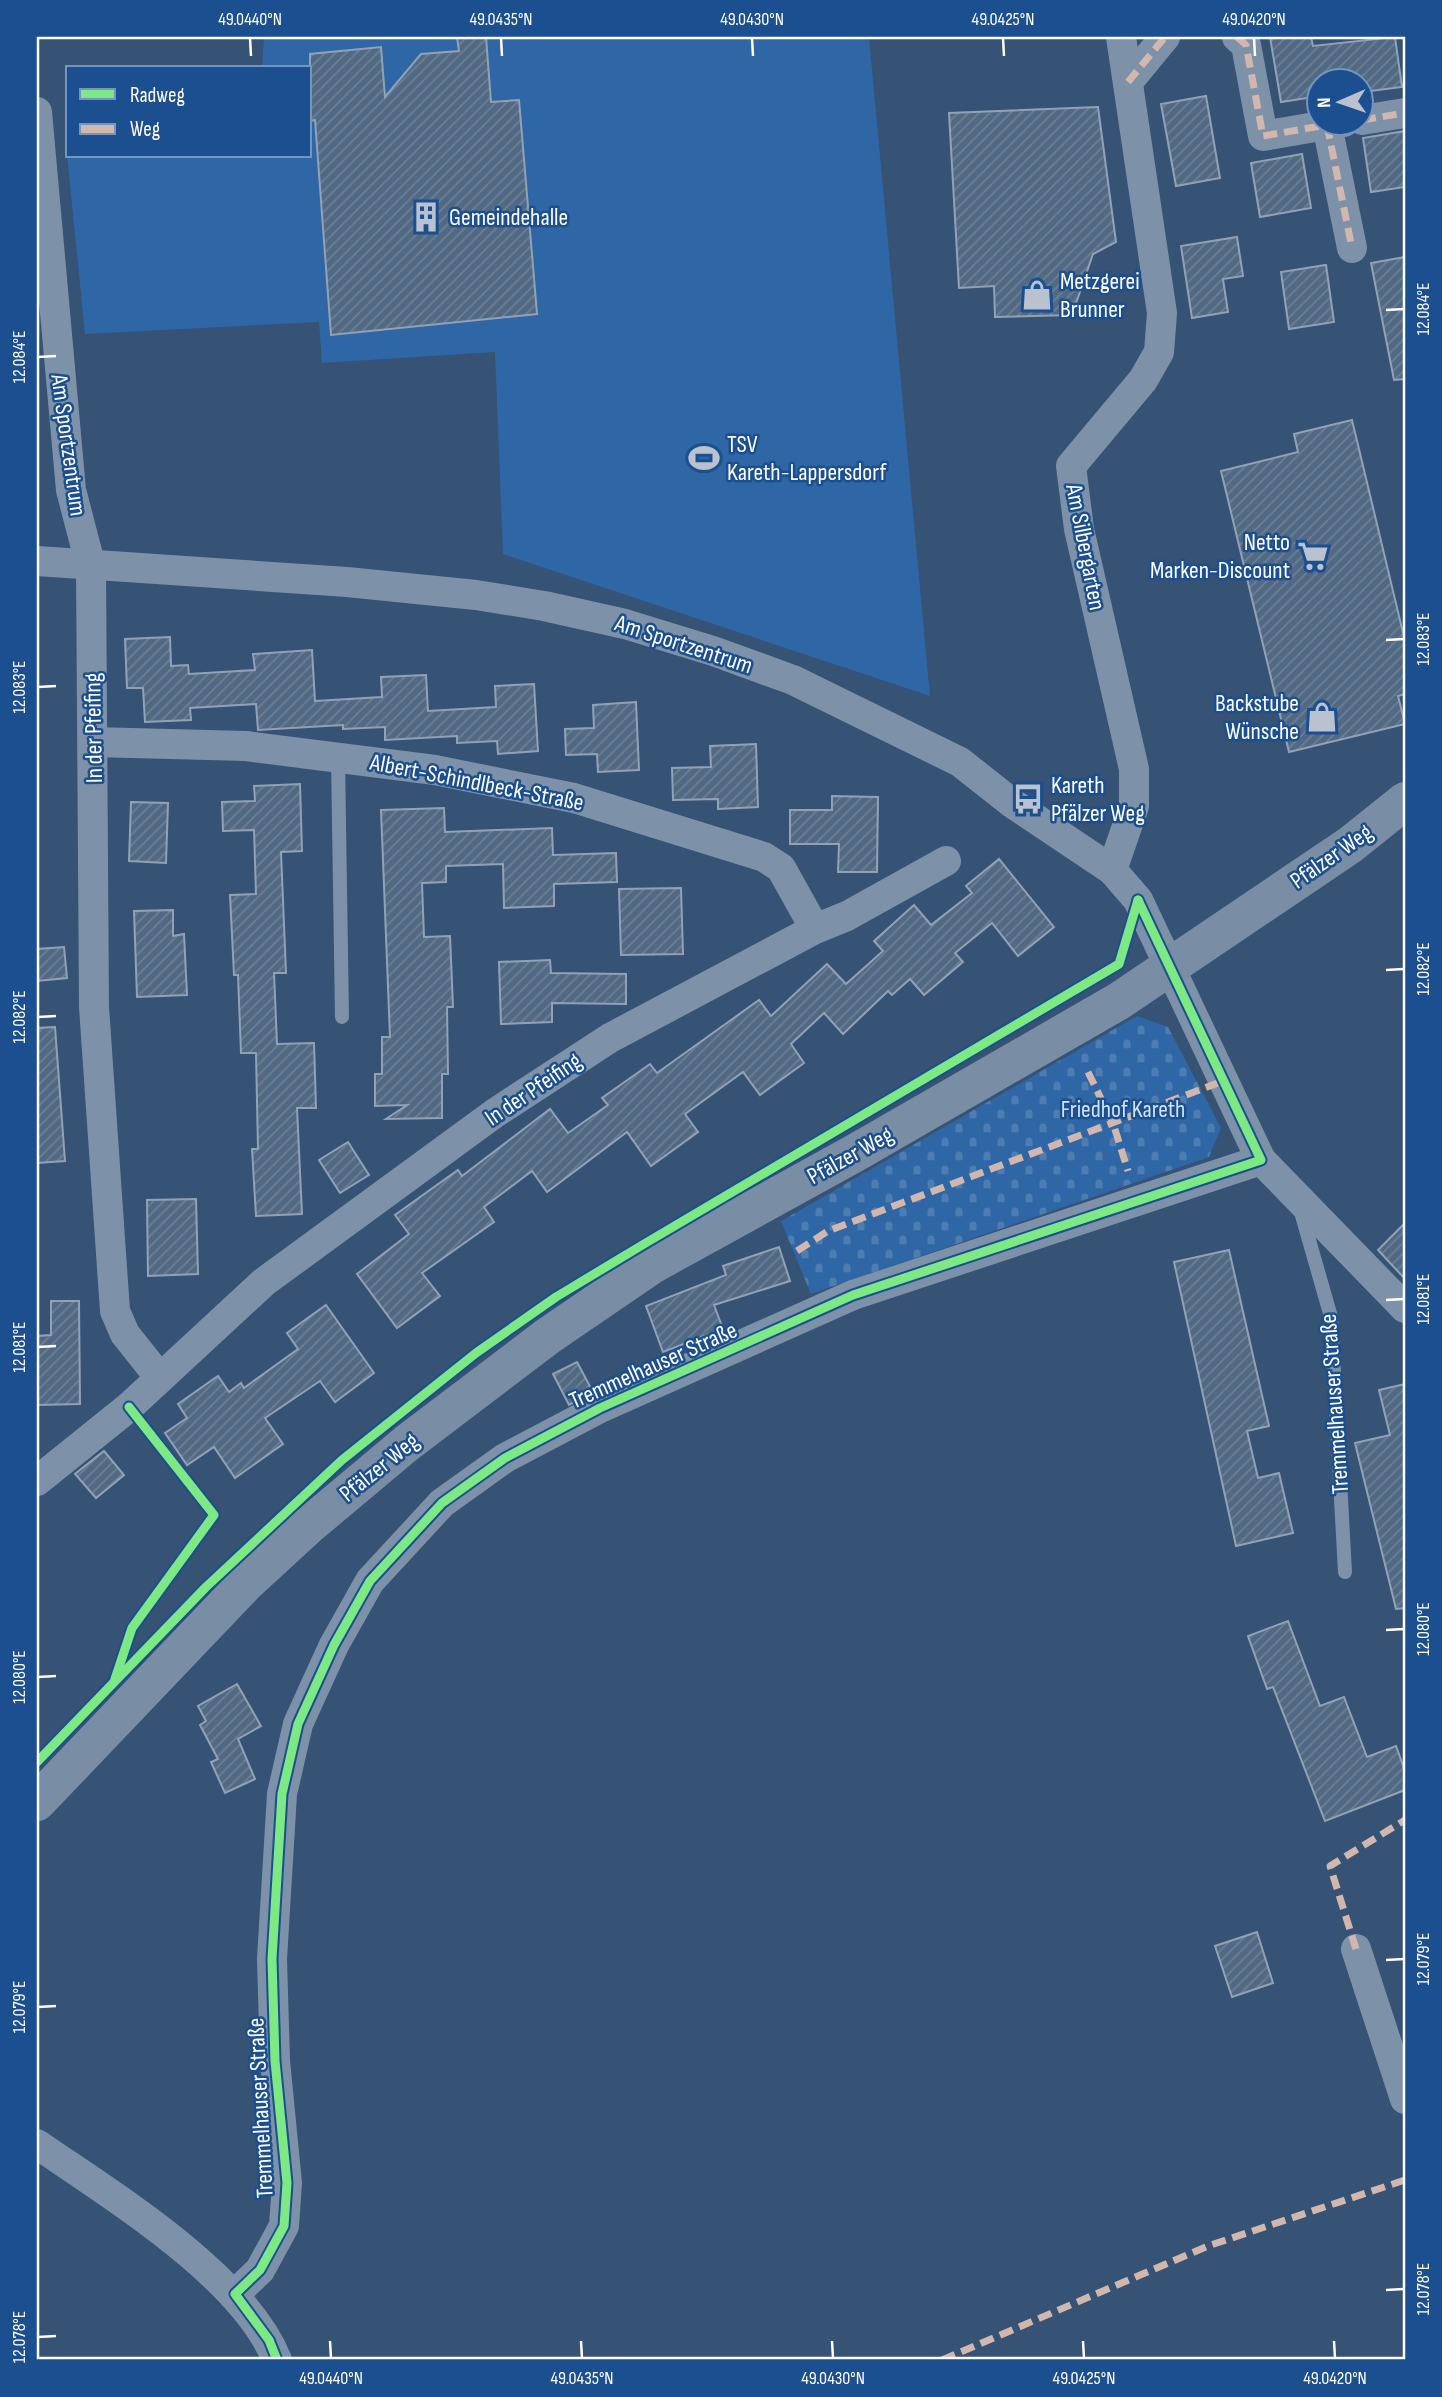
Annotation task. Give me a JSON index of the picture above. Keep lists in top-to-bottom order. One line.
{"streets":{"street":["Am Sportzentrum","Am Silbergarten","In der Pfeifing","Albert-Schindlbeck-Straße","Pfälzer Weg","Tremmelhauser Straße"]},"crossings":[["Am Sportzentrum","Am Silbergarten"],["Am Sportzentrum","In der Pfeifing"],["Am Sportzentrum","Pfälzer Weg"],["Am Sportzentrum","Tremmelhauser Straße"],["In der Pfeifing","Albert-Schindlbeck-Straße"],["Pfälzer Weg","Tremmelhauser Straße"]],"parks":["Friedhof Kareth"],"places":{"building":["Gemeindehalle"],"shop":["Metzgerei Brunner","Backstube Wünsche"],"sports":["TSV Kareth-Lappersdorf"],"supermarket":["Netto Marken-Discount"],"bus stop":["Kareth Pfälzer Weg"]},"legend":["Radweg","Weg"],"north":"left","coordinates":["49.0440°N","49.0435°N","49.0430°N","49.0425°N","49.0420°N","12.084°E","12.083°E","12.082°E","12.081°E","12.080°E","12.079°E","12.078°E"]}
